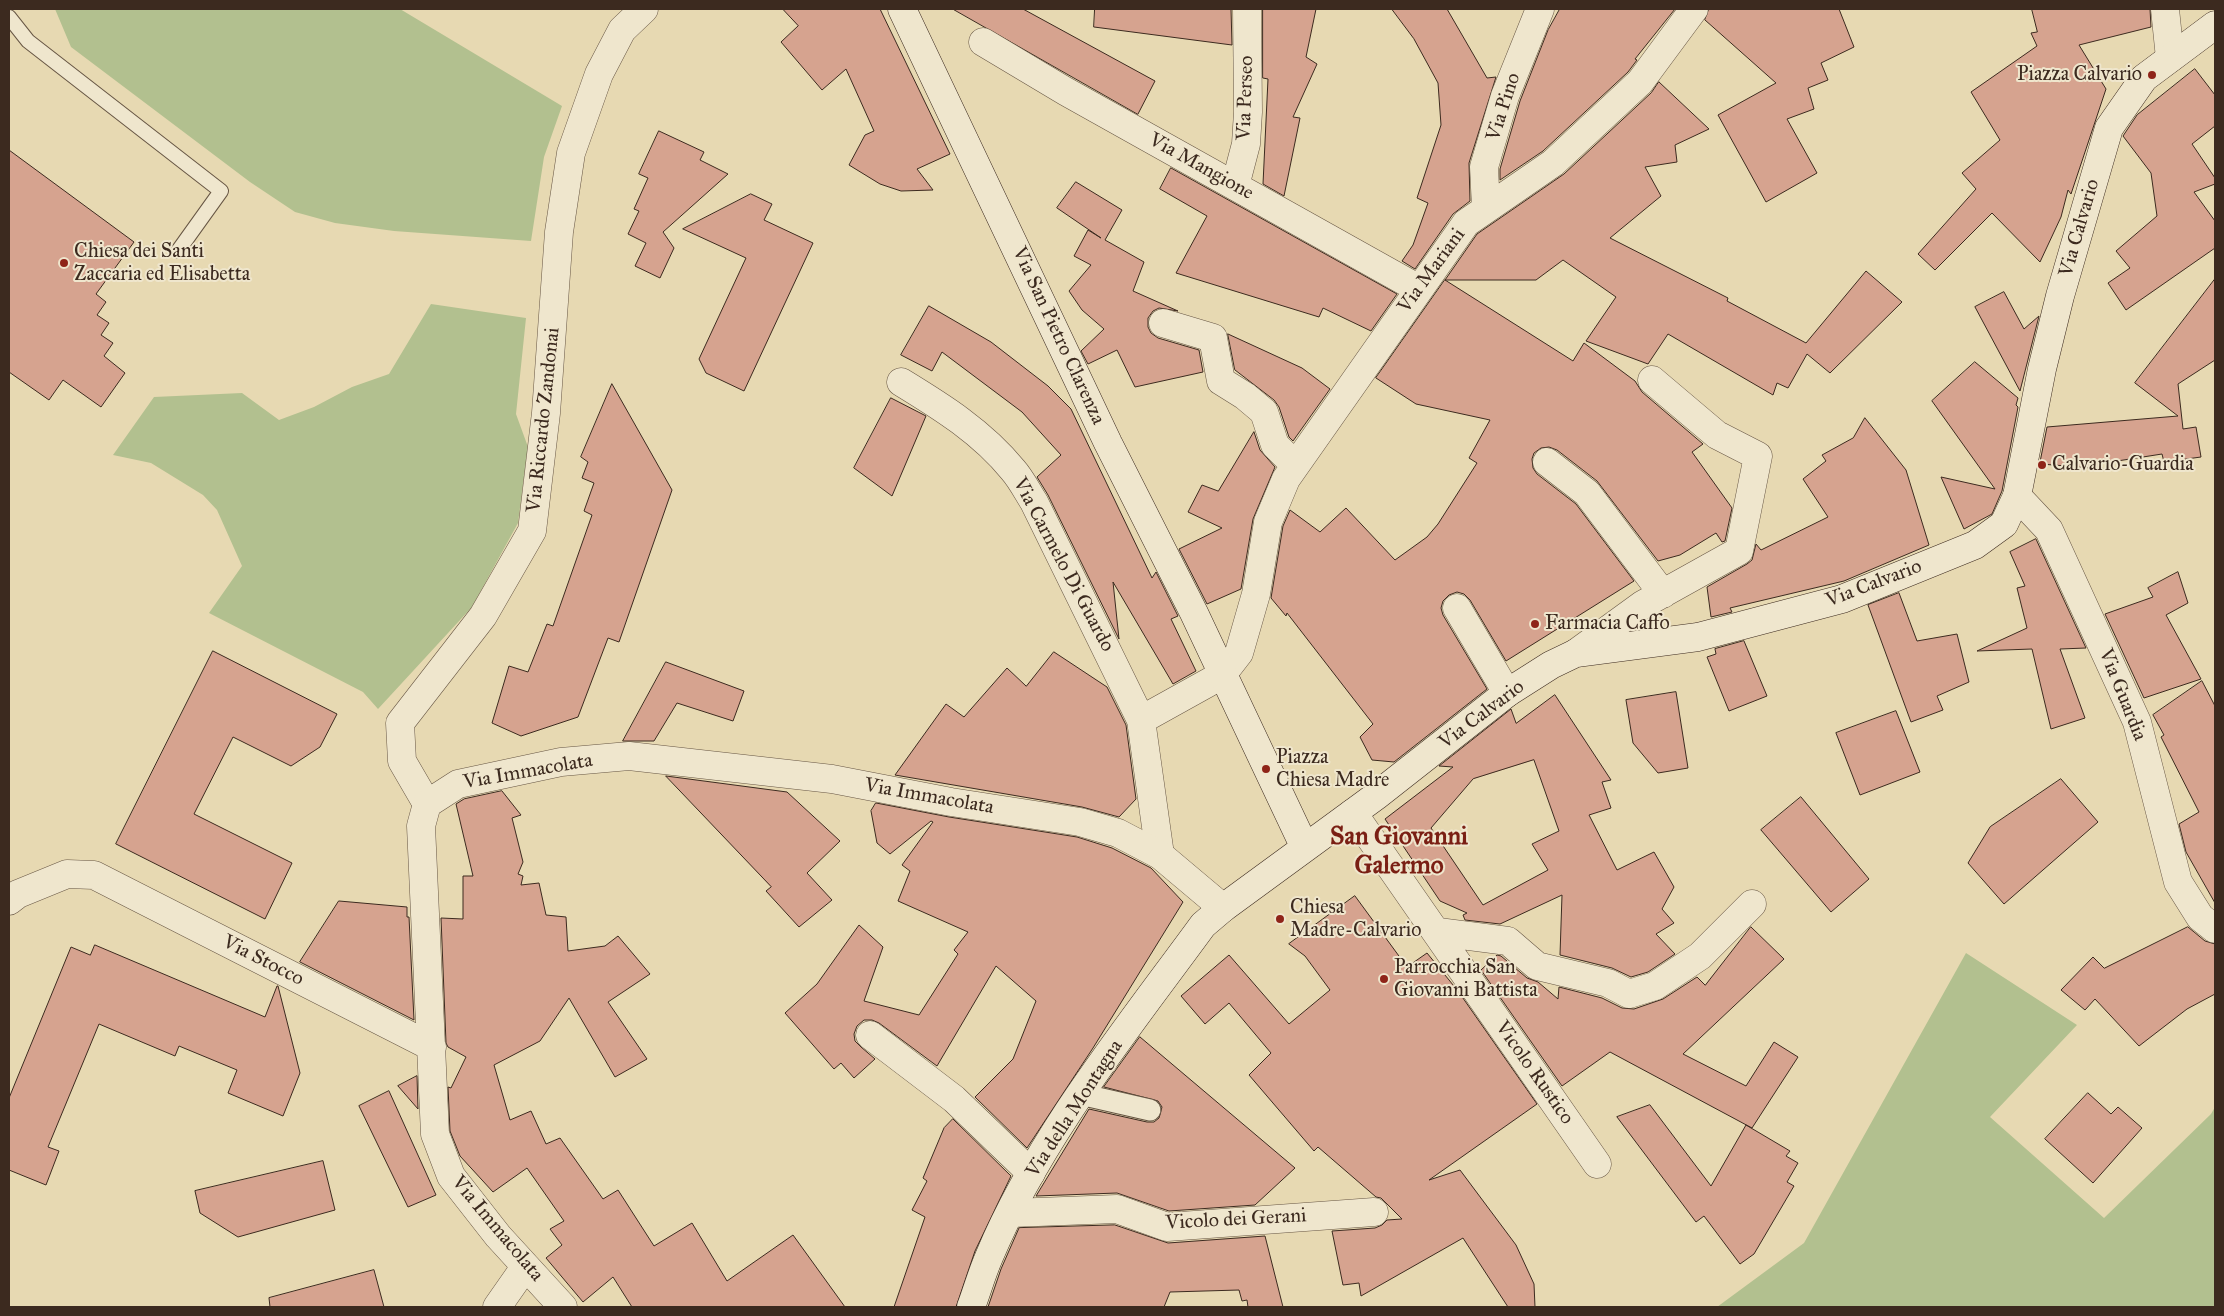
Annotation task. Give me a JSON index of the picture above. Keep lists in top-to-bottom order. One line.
{"streets":{"street":["Via Perseo","Via Pino","Via Mangione","Via Calvario","Via Mariani","Via San Pietro Clarenza","Via Riccardo Zandonai","Via Carmelo Di Guardo","Via Guardia","Via Immacolata","Via Stocco","Vicolo Rustico","Via della Montagna","Vicolo dei Gerani"]},"crossings":[["Via Perseo","Via Mangione"],["Via Pino","Via Mariani"],["Via Mangione","Via Mariani"],["Via Calvario","Via San Pietro Clarenza"],["Via Calvario","Via Guardia"],["Via Calvario","Vicolo Rustico"],["Via Calvario","Via della Montagna"],["Via Mariani","Via San Pietro Clarenza"],["Via San Pietro Clarenza","Via della Montagna"],["Via Riccardo Zandonai","Via Immacolata"],["Via Carmelo Di Guardo","Via Immacolata"],["Via Immacolata","Via Stocco"],["Via Immacolata","Via della Montagna"],["Via della Montagna","Vicolo dei Gerani"]],"districts":["San Giovanni Galermo"],"places":["Piazza Calvario","Chiesa dei Santi Zaccaria ed Elisabetta","Calvario-Guardia","Farmacia Caffo","Piazza Chiesa Madre","Chiesa Madre-Calvario","Parrocchia San Giovanni Battista"]}
